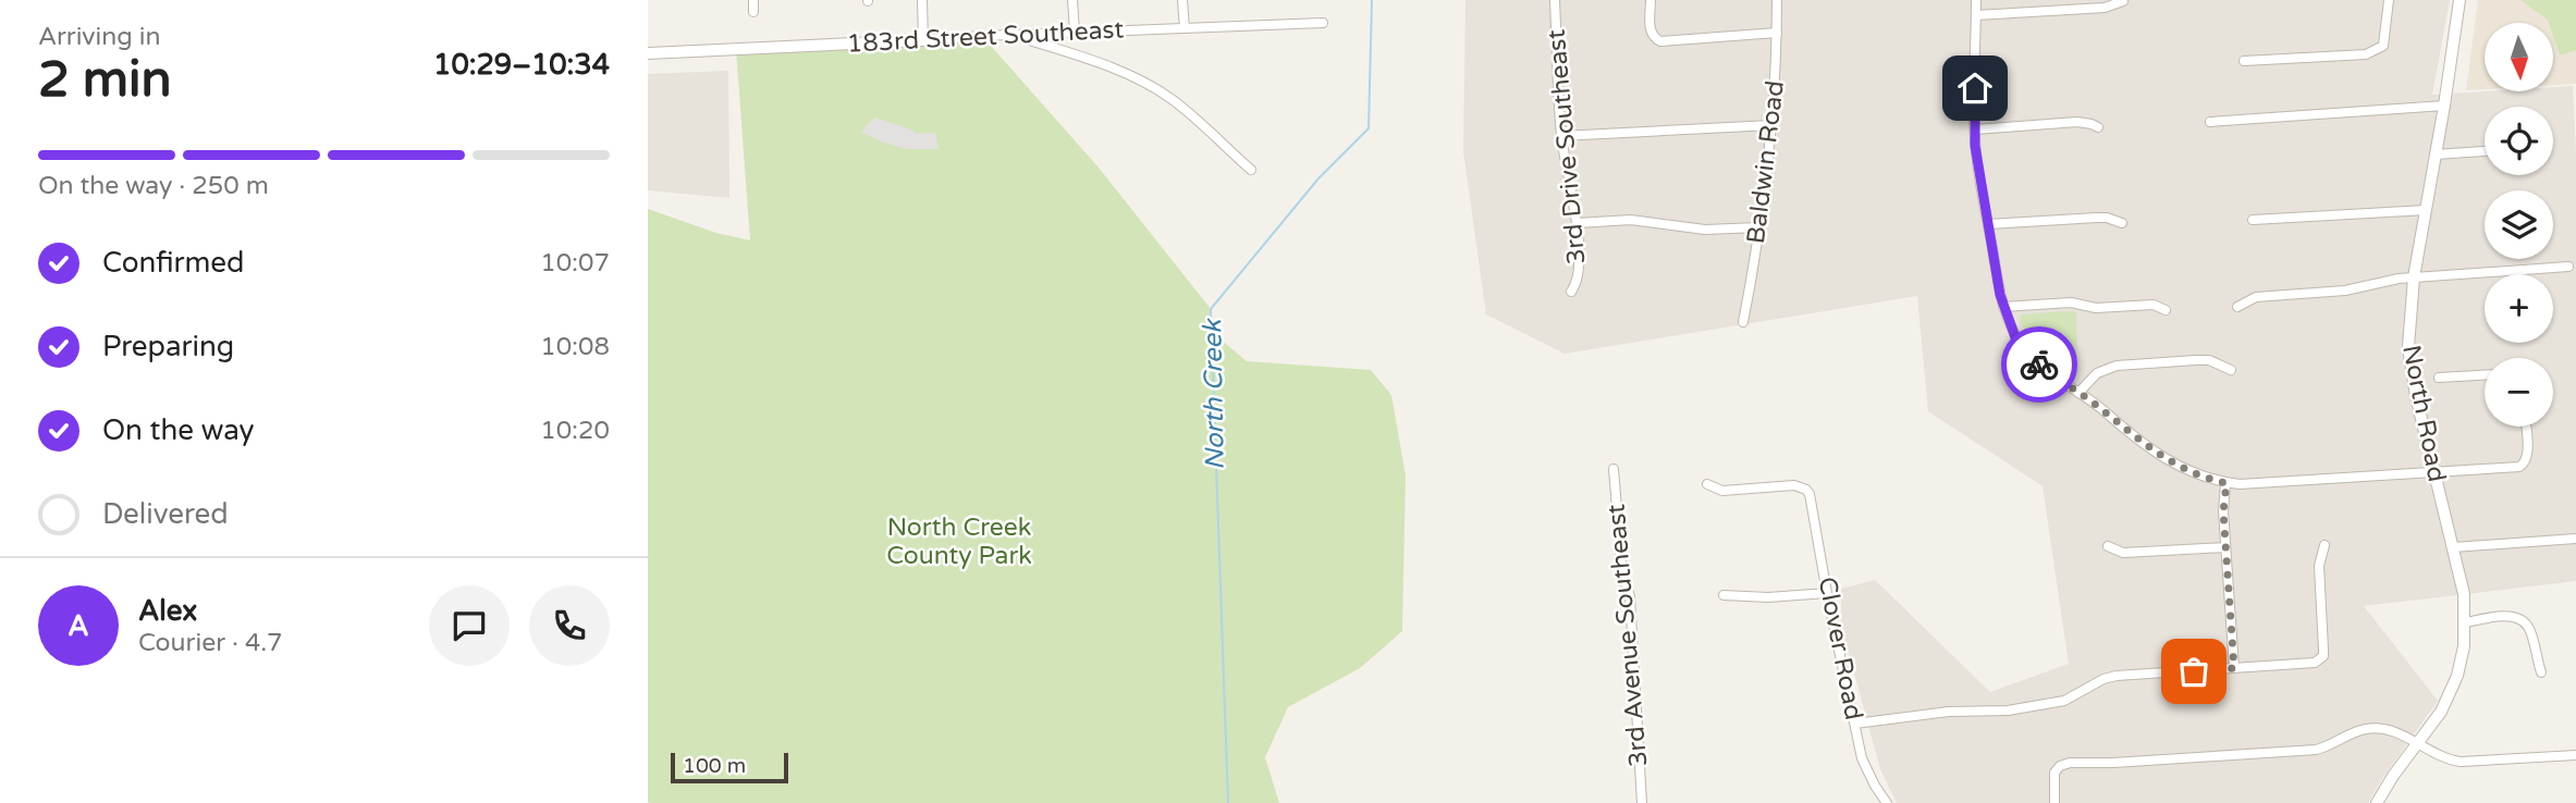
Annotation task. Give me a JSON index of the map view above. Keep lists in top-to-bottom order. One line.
{"streets":{"street":["183rd Street Southeast","3rd Drive Southeast","Baldwin Road","North Road","3rd Avenue Southeast","Clover Road"]},"water":["North Creek"],"parks":["North Creek County Park"],"scale_bar":"100 m","north":"bottom","page":{"heading":["2 min","Arriving in","10:29–10:34"],"panel":["Alex","Courier · 4.7"],"map_buttons":["+","−"],"bar":"On the way · 250 m","list":[["Confirmed","10:07"],["Preparing","10:08"],["On the way","10:20"],"Delivered"],"round":"A","scale":"100 m"}}
